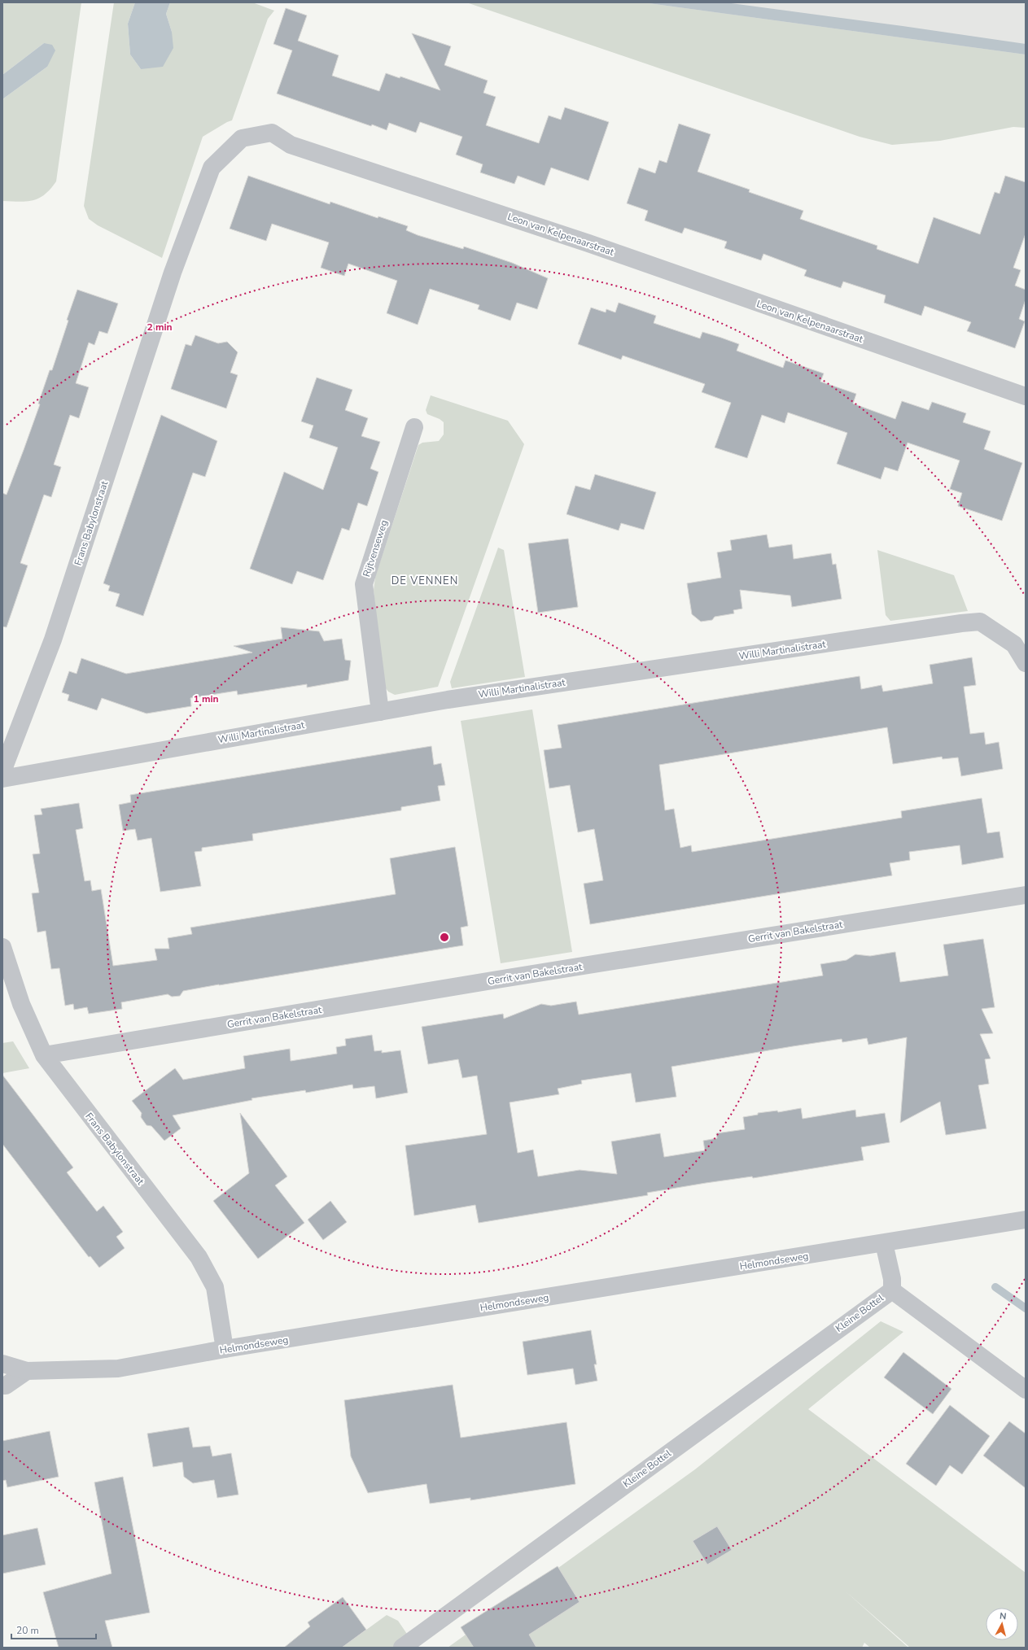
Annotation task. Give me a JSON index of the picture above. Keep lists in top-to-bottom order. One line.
{"streets":{"street":["Leon van Kelpenaarstraat","Frans Babylonstraat","Rijtvenseweg","Willi Martinalistraat","Gerrit van Bakelstraat","Helmondseweg","Kleine Bottel"]},"crossings":[["Leon van Kelpenaarstraat","Frans Babylonstraat"],["Frans Babylonstraat","Gerrit van Bakelstraat"],["Frans Babylonstraat","Helmondseweg"],["Rijtvenseweg","Willi Martinalistraat"],["Helmondseweg","Kleine Bottel"]],"districts":["DE VENNEN"],"scale_bar":"20 m","north":"top","rings":["2 min","1 min"]}
